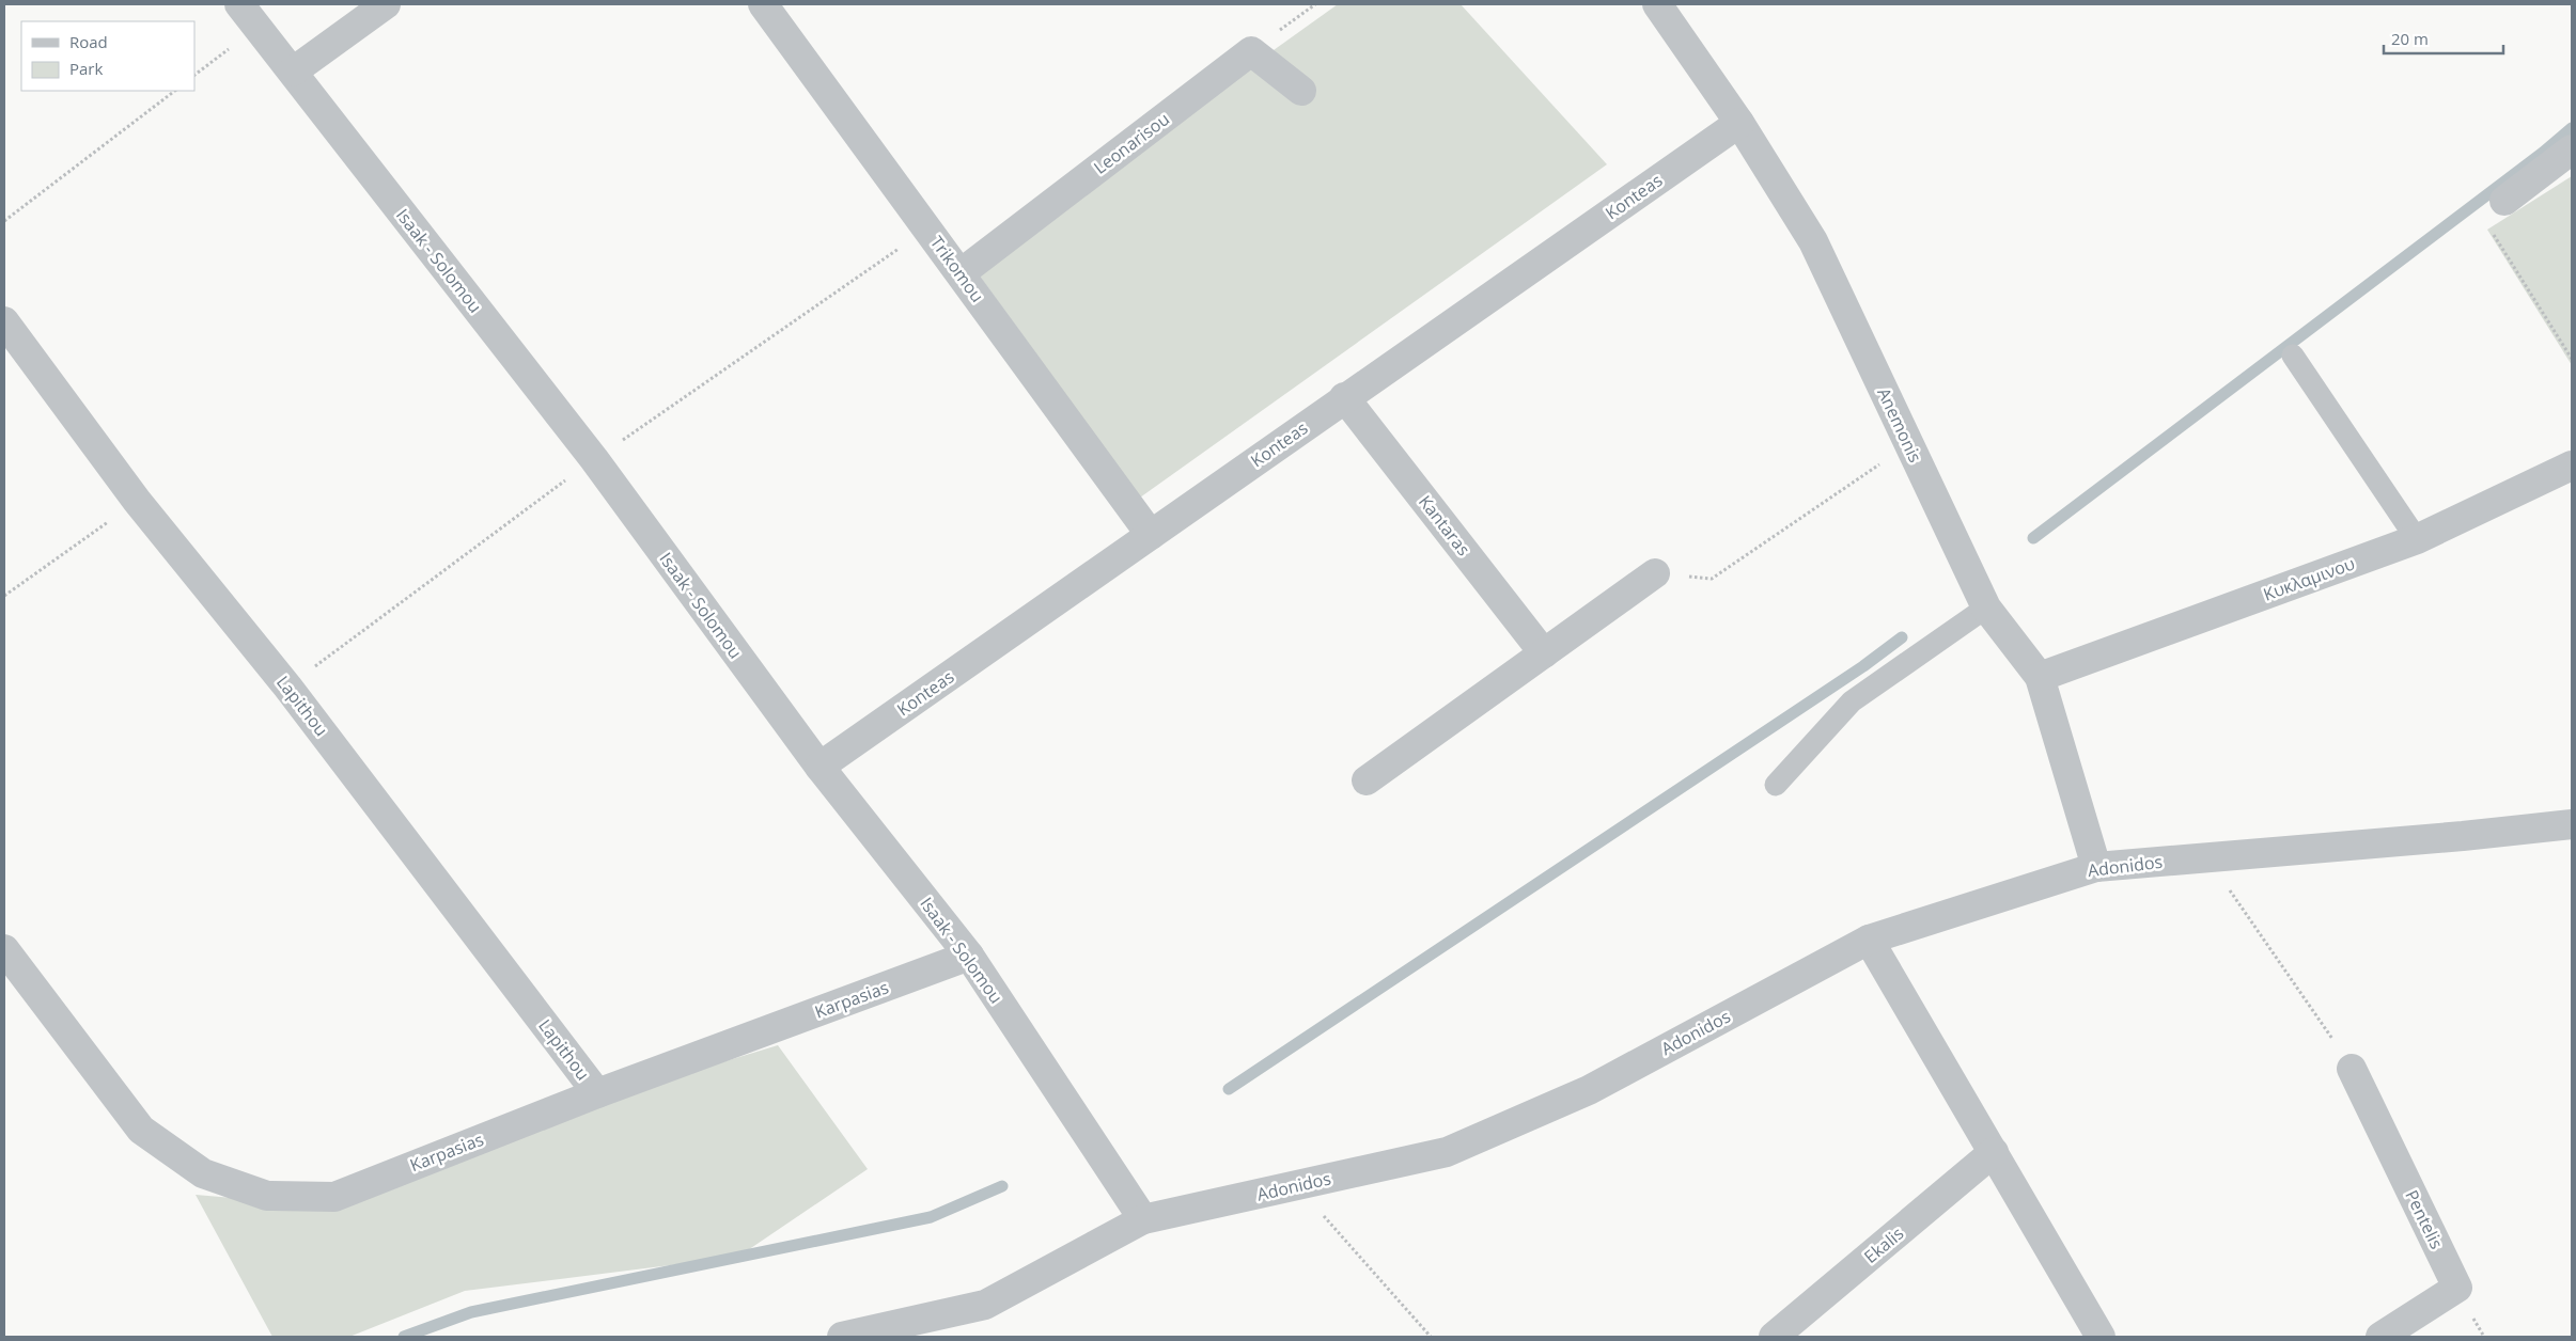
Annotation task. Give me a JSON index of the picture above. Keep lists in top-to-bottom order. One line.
{"streets":{"street":["Leonarisou","Konteas","Isaak - Solomou","Trikomou","Anemonis","Kantaras","Κυκλαμινου","Lapithou","Adonidos","Karpasias","Pentelis","Ekalis"]},"crossings":[["Leonarisou","Trikomou"],["Konteas","Isaak - Solomou"],["Konteas","Trikomou"],["Konteas","Anemonis"],["Konteas","Kantaras"],["Isaak - Solomou","Adonidos"],["Isaak - Solomou","Karpasias"],["Anemonis","Κυκλαμινου"],["Anemonis","Adonidos"],["Lapithou","Karpasias"]],"legend":["Road","Park"],"scale_bar":"20 m"}
